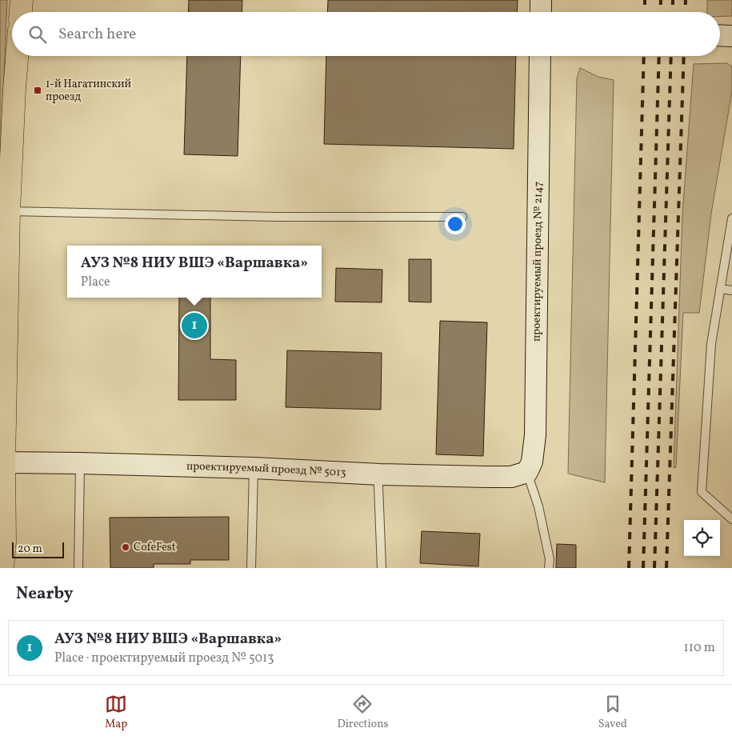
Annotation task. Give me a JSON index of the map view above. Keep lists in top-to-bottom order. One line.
{"streets":{"street":["проектируемый проезд № 2147","проектируемый проезд № 5013"]},"crossings":[["проектируемый проезд № 2147","проектируемый проезд № 5013"]],"places":{"transit":["1-й Нагатинский проезд"],"other":["CofeFest"]},"scale_bar":"20 m","page":{"search":"Search here","popup":["АУЗ №8 НИУ ВШЭ «Варшавка»","Place"],"pins":"1","scale":"20 m","heading":"Nearby","list":[{"mark":"1","name":"АУЗ №8 НИУ ВШЭ «Варшавка»","note":"Place · проектируемый проезд № 5013","value":"110 m"}],"nav":["Map","Directions","Saved"]}}
